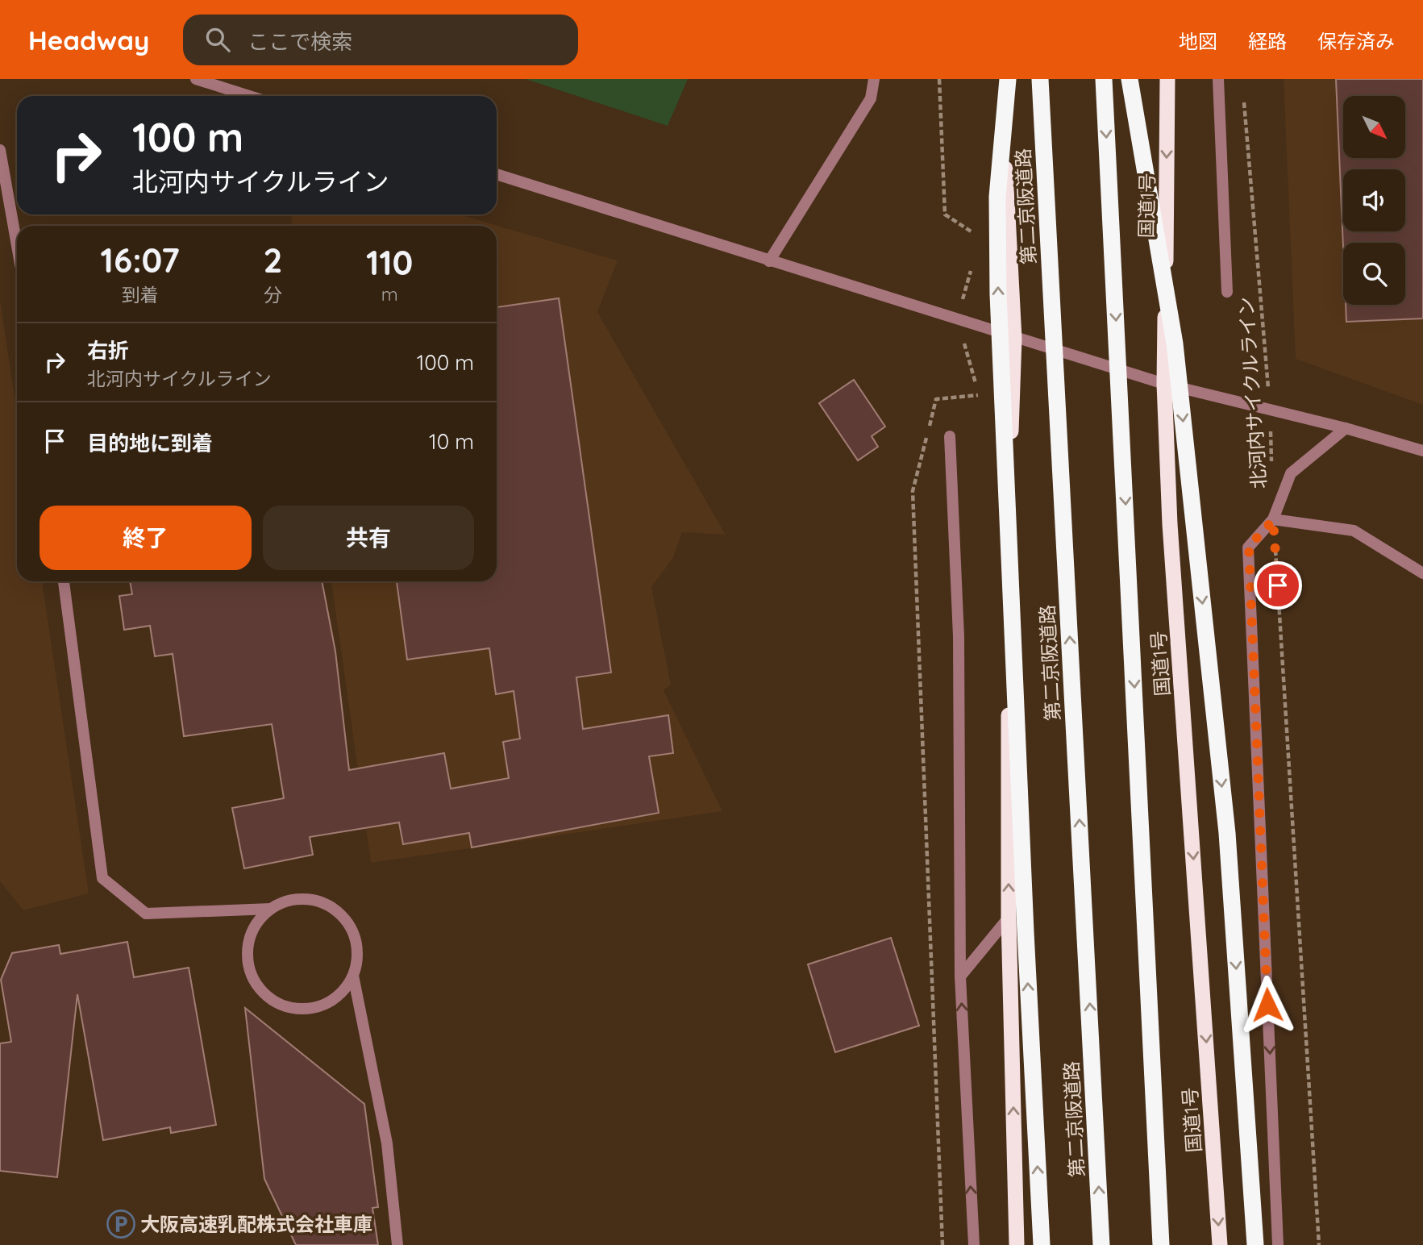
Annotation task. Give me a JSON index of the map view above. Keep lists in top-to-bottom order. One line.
{"streets":{"highway":["国道1号","第二京阪道路"],"path":["北河内サイクルライン"]},"places":{"parking":["大阪高速乳配株式会社車庫"]},"north":"bottom right","page":{"header":"Headway","search":"ここで検索","nav":["地図","経路","保存済み"],"turn":["100 m","北河内サイクルライン"],"eta":["16:07","到着","2","分","110","m"],"list":[{"name":"右折","note":"北河内サイクルライン","value":"100 m"},{"name":"目的地に到着","value":"10 m"}],"buttons":["終了","共有"]}}
